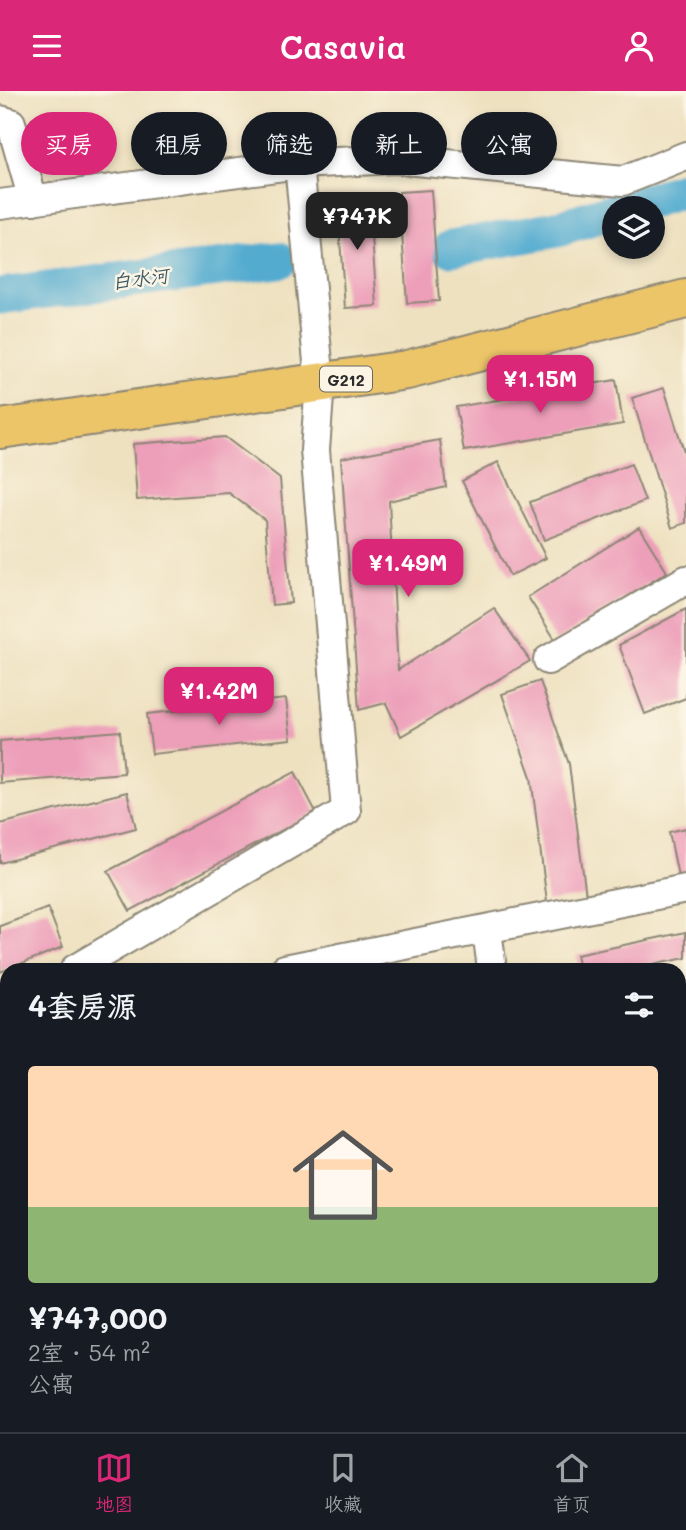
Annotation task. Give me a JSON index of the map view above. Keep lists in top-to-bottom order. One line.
{"streets":{"highway":["G212"]},"water":["白水河"],"page":{"header":"Casavia","chip":["买房","租房","筛选","新上","公寓"],"price":["¥747K","¥1.15M","¥1.49M","¥1.42M"],"heading":"4套房源","list":[{"name":"¥747,000","note":"2室 · 54 m² · 公寓"}],"tabs":["地图","收藏","首页"]}}
